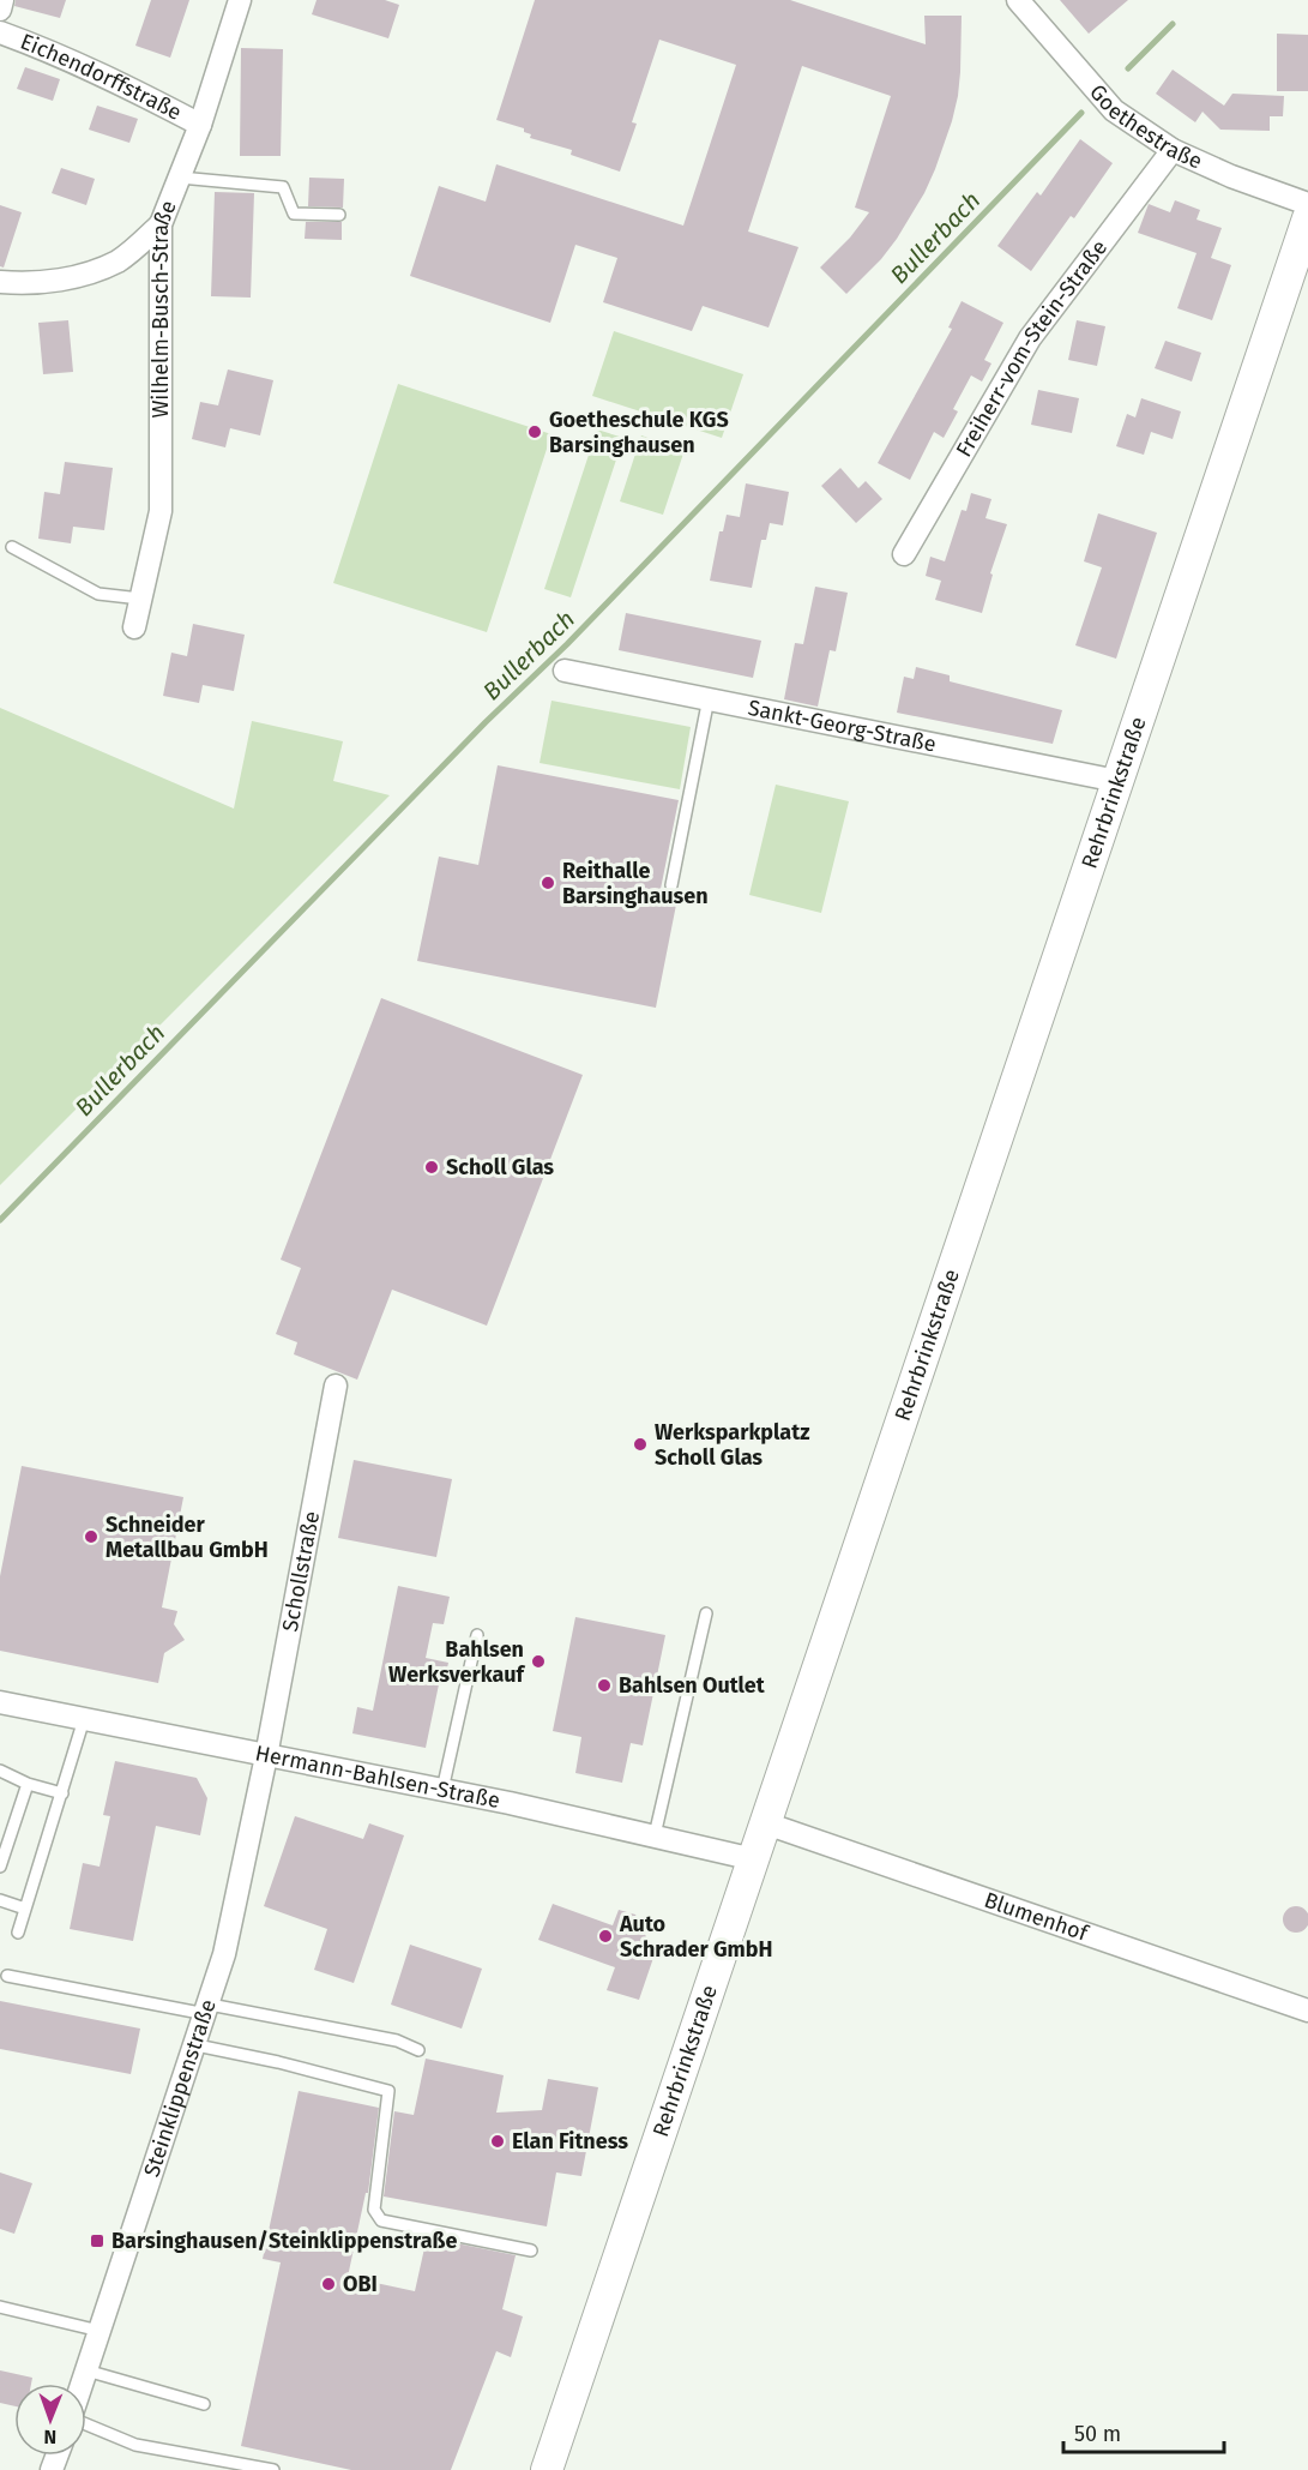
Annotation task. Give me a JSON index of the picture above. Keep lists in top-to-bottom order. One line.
{"streets":{"main road":["Rehrbrinkstraße"],"street":["Eichendorffstraße","Goethestraße","Wilhelm-Busch-Straße","Freiherr-vom-Stein-Straße","Sankt-Georg-Straße","Schollstraße","Hermann-Bahlsen-Straße","Blumenhof","Steinklippenstraße"]},"crossings":[["Eichendorffstraße","Wilhelm-Busch-Straße"],["Goethestraße","Freiherr-vom-Stein-Straße"],["Sankt-Georg-Straße","Rehrbrinkstraße"],["Rehrbrinkstraße","Hermann-Bahlsen-Straße"],["Rehrbrinkstraße","Blumenhof"],["Schollstraße","Hermann-Bahlsen-Straße"],["Schollstraße","Steinklippenstraße"],["Hermann-Bahlsen-Straße","Steinklippenstraße"]],"water":["Bullerbach"],"places":{"other":["Goetheschule KGS Barsinghausen","Reithalle Barsinghausen","Scholl Glas","Werksparkplatz Scholl Glas","Schneider Metallbau GmbH","Bahlsen Werksverkauf","Bahlsen Outlet","Auto Schrader GmbH","Elan Fitness","OBI"],"transit":["Barsinghausen/Steinklippenstraße"]},"scale_bar":"50 m","north":"bottom"}
